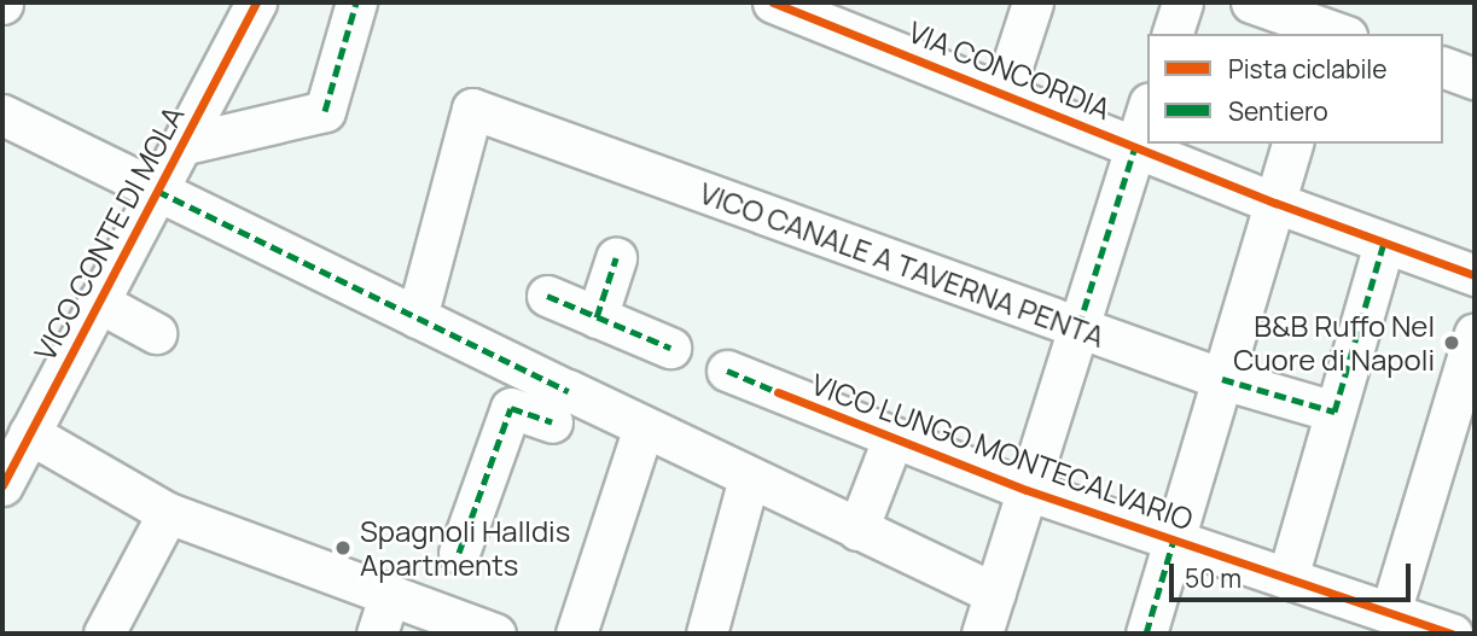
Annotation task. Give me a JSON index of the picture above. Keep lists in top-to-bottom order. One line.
{"streets":{"street":["VIA CONCORDIA","VICO CONTE DI MOLA","VICO CANALE A TAVERNA PENTA","VICO LUNGO MONTECALVARIO"]},"places":["B&B Ruffo Nel Cuore di Napoli","Spagnoli Halldis Apartments"],"legend":["Pista ciclabile","Sentiero"],"scale_bar":"50 m"}
